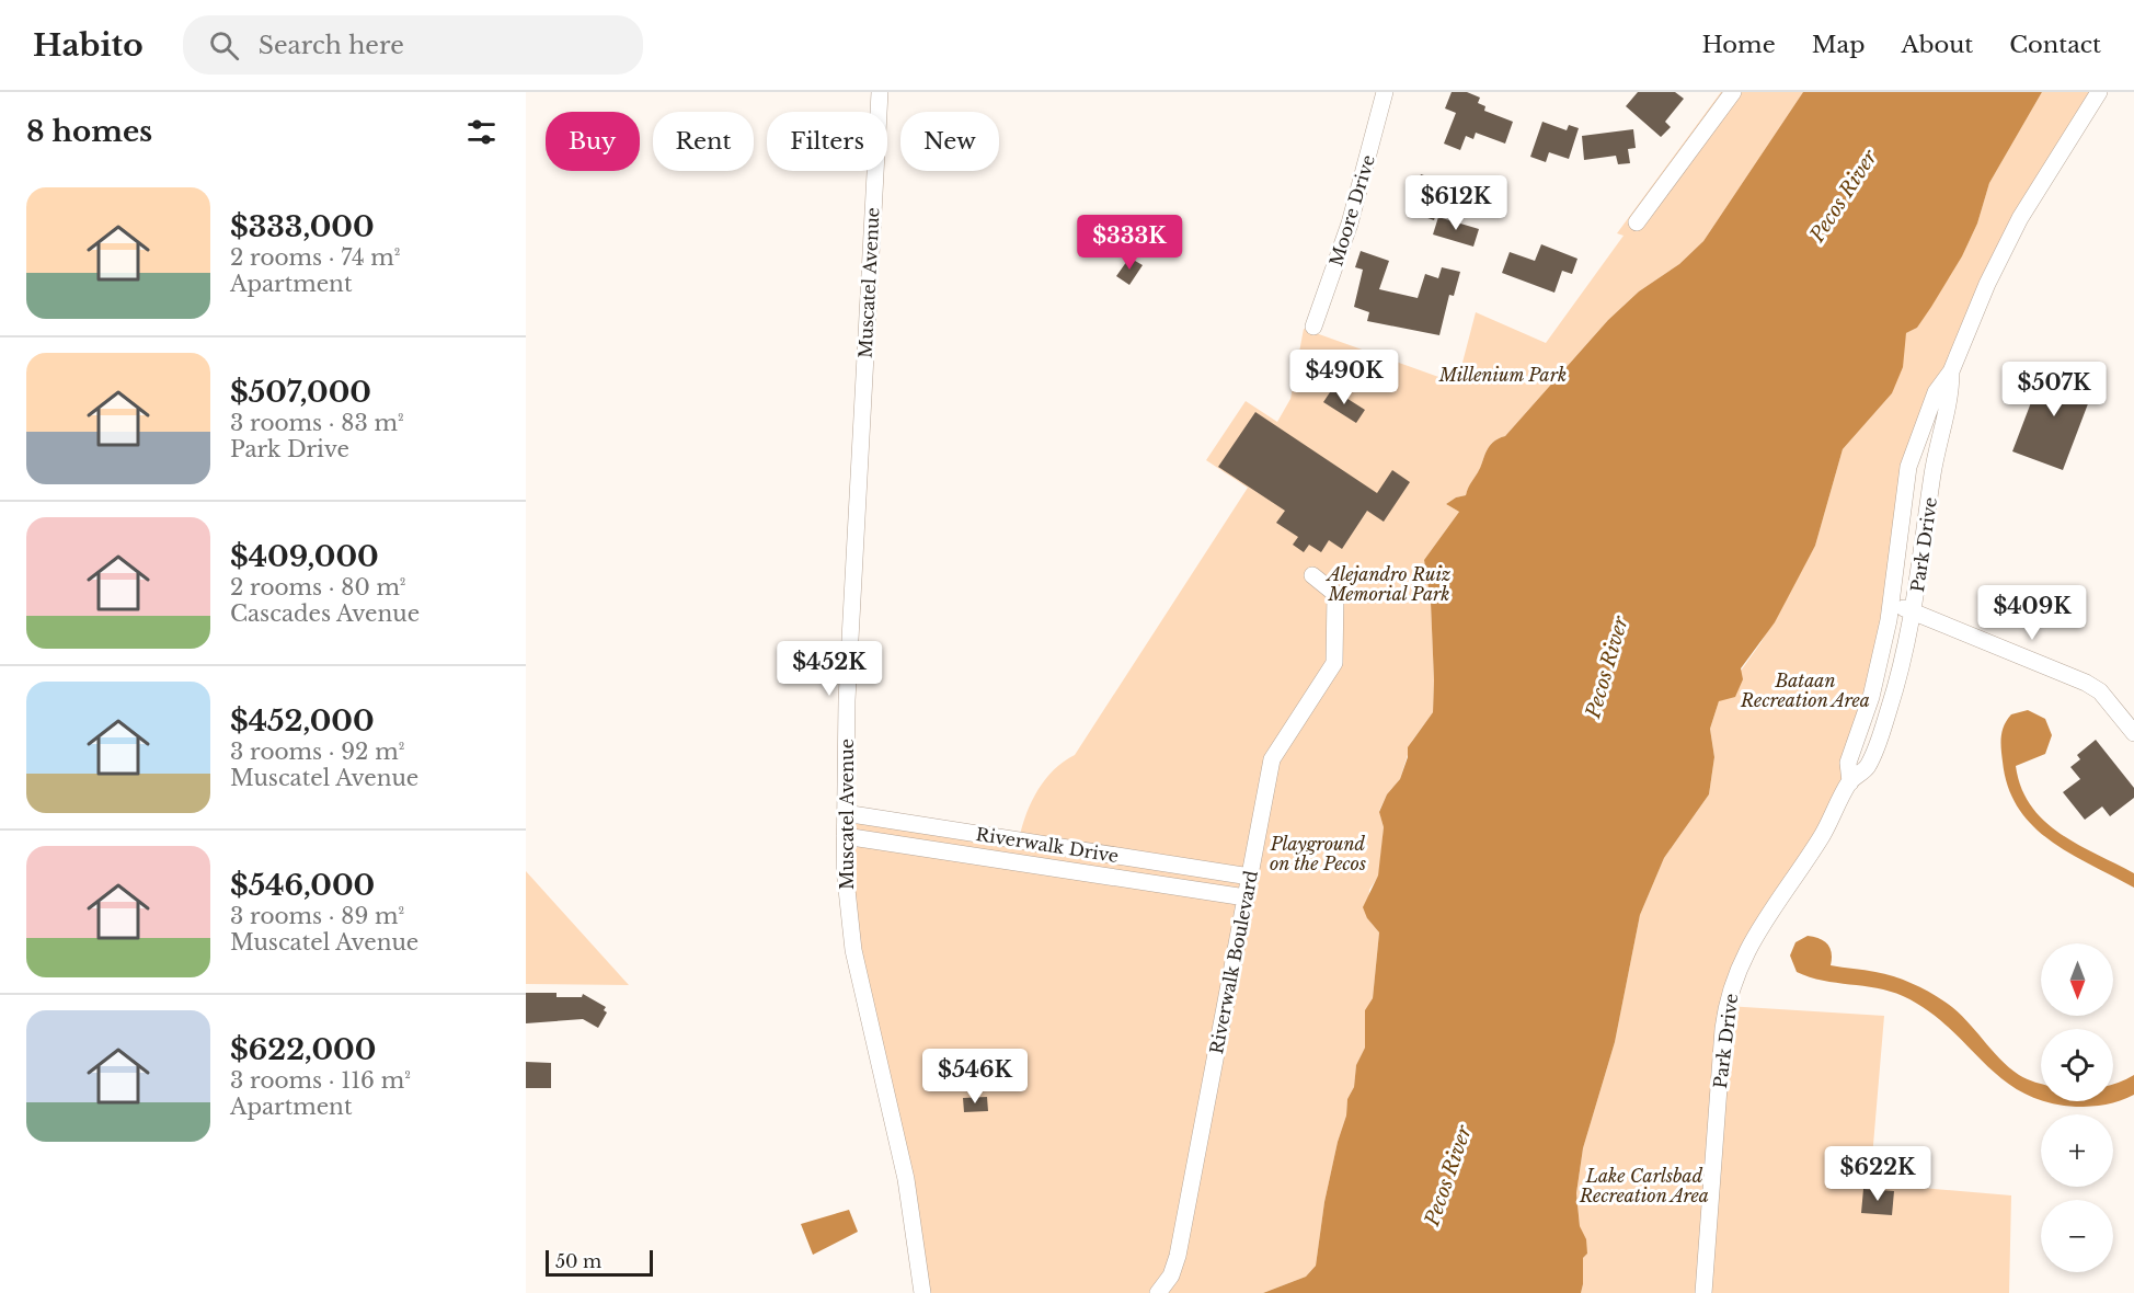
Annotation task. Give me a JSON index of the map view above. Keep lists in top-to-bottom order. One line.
{"streets":{"street":["Moore Drive","Muscatel Avenue","Park Drive","Riverwalk Drive","Riverwalk Boulevard"]},"crossings":[["Muscatel Avenue","Riverwalk Drive"],["Riverwalk Drive","Riverwalk Boulevard"]],"water":["Pecos River"],"parks":["Millenium Park","Alejandro Ruiz Memorial Park","Bataan Recreation Area","Playground on the Pecos","Lake Carlsbad Recreation Area"],"scale_bar":"50 m","north":"bottom","page":{"header":"Habito","search":"Search here","nav":["Home","Map","About","Contact"],"heading":"8 homes","chip":["Buy","Rent","Filters","New"],"list":[{"name":"$333,000","note":"2 rooms · 74 m² · Apartment"},{"name":"$507,000","note":"3 rooms · 83 m² · Park Drive"},{"name":"$409,000","note":"2 rooms · 80 m² · Cascades Avenue"},{"name":"$452,000","note":"3 rooms · 92 m² · Muscatel Avenue"},{"name":"$546,000","note":"3 rooms · 89 m² · Muscatel Avenue"},{"name":"$622,000","note":"3 rooms · 116 m² · Apartment"}],"price":["$612K","$333K","$490K","$507K","$409K","$452K","$546K","$622K"],"map_buttons":["+","−"],"scale":"50 m"}}
